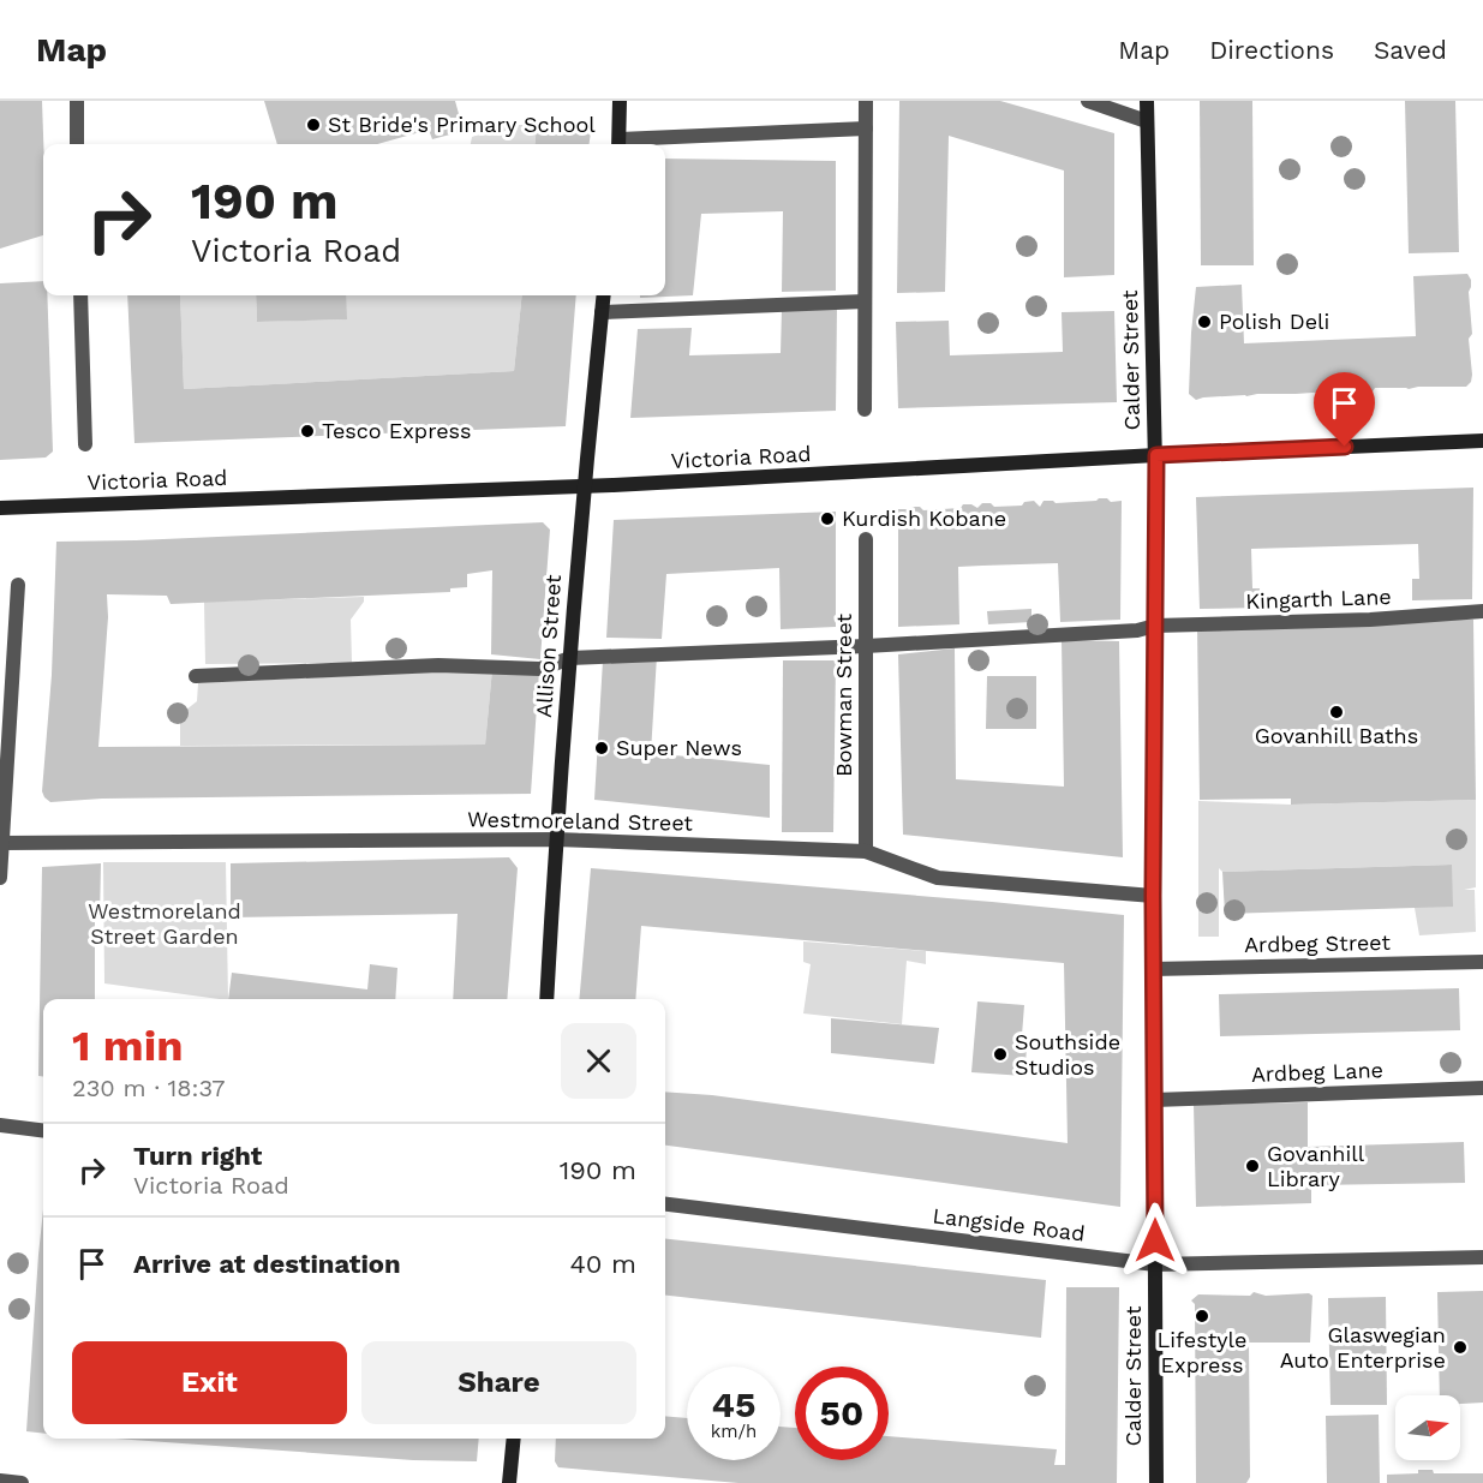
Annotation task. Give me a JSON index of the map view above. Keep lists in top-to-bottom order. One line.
{"streets":{"street":["Calder Street","Victoria Road","Kingarth Lane","Allison Street","Bowman Street","Westmoreland Street","Ardbeg Street","Ardbeg Lane","Langside Road"]},"crossings":[["Calder Street","Victoria Road"],["Calder Street","Kingarth Lane"],["Calder Street","Westmoreland Street"],["Calder Street","Ardbeg Street"],["Calder Street","Ardbeg Lane"],["Calder Street","Langside Road"],["Victoria Road","Allison Street"],["Kingarth Lane","Allison Street"],["Kingarth Lane","Bowman Street"],["Allison Street","Westmoreland Street"],["Bowman Street","Westmoreland Street"]],"parks":["Westmoreland Street Garden"],"places":["St Bride's Primary School","Polish Deli","Tesco Express","Kurdish Kobane","Govanhill Baths","Super News","Southside Studios","Govanhill Library","Lifestyle Express","Glaswegian Auto Enterprise"],"north":"right","page":{"header":"Map","nav":["Map","Directions","Saved"],"turn":["190 m","Victoria Road"],"heading":["1 min","230 m · 18:37"],"list":[{"name":"Turn right","note":"Victoria Road","value":"190 m"},{"name":"Arrive at destination","value":"40 m"}],"buttons":["Exit","Share"],"speed":"45 km/h","limit":"50"}}
